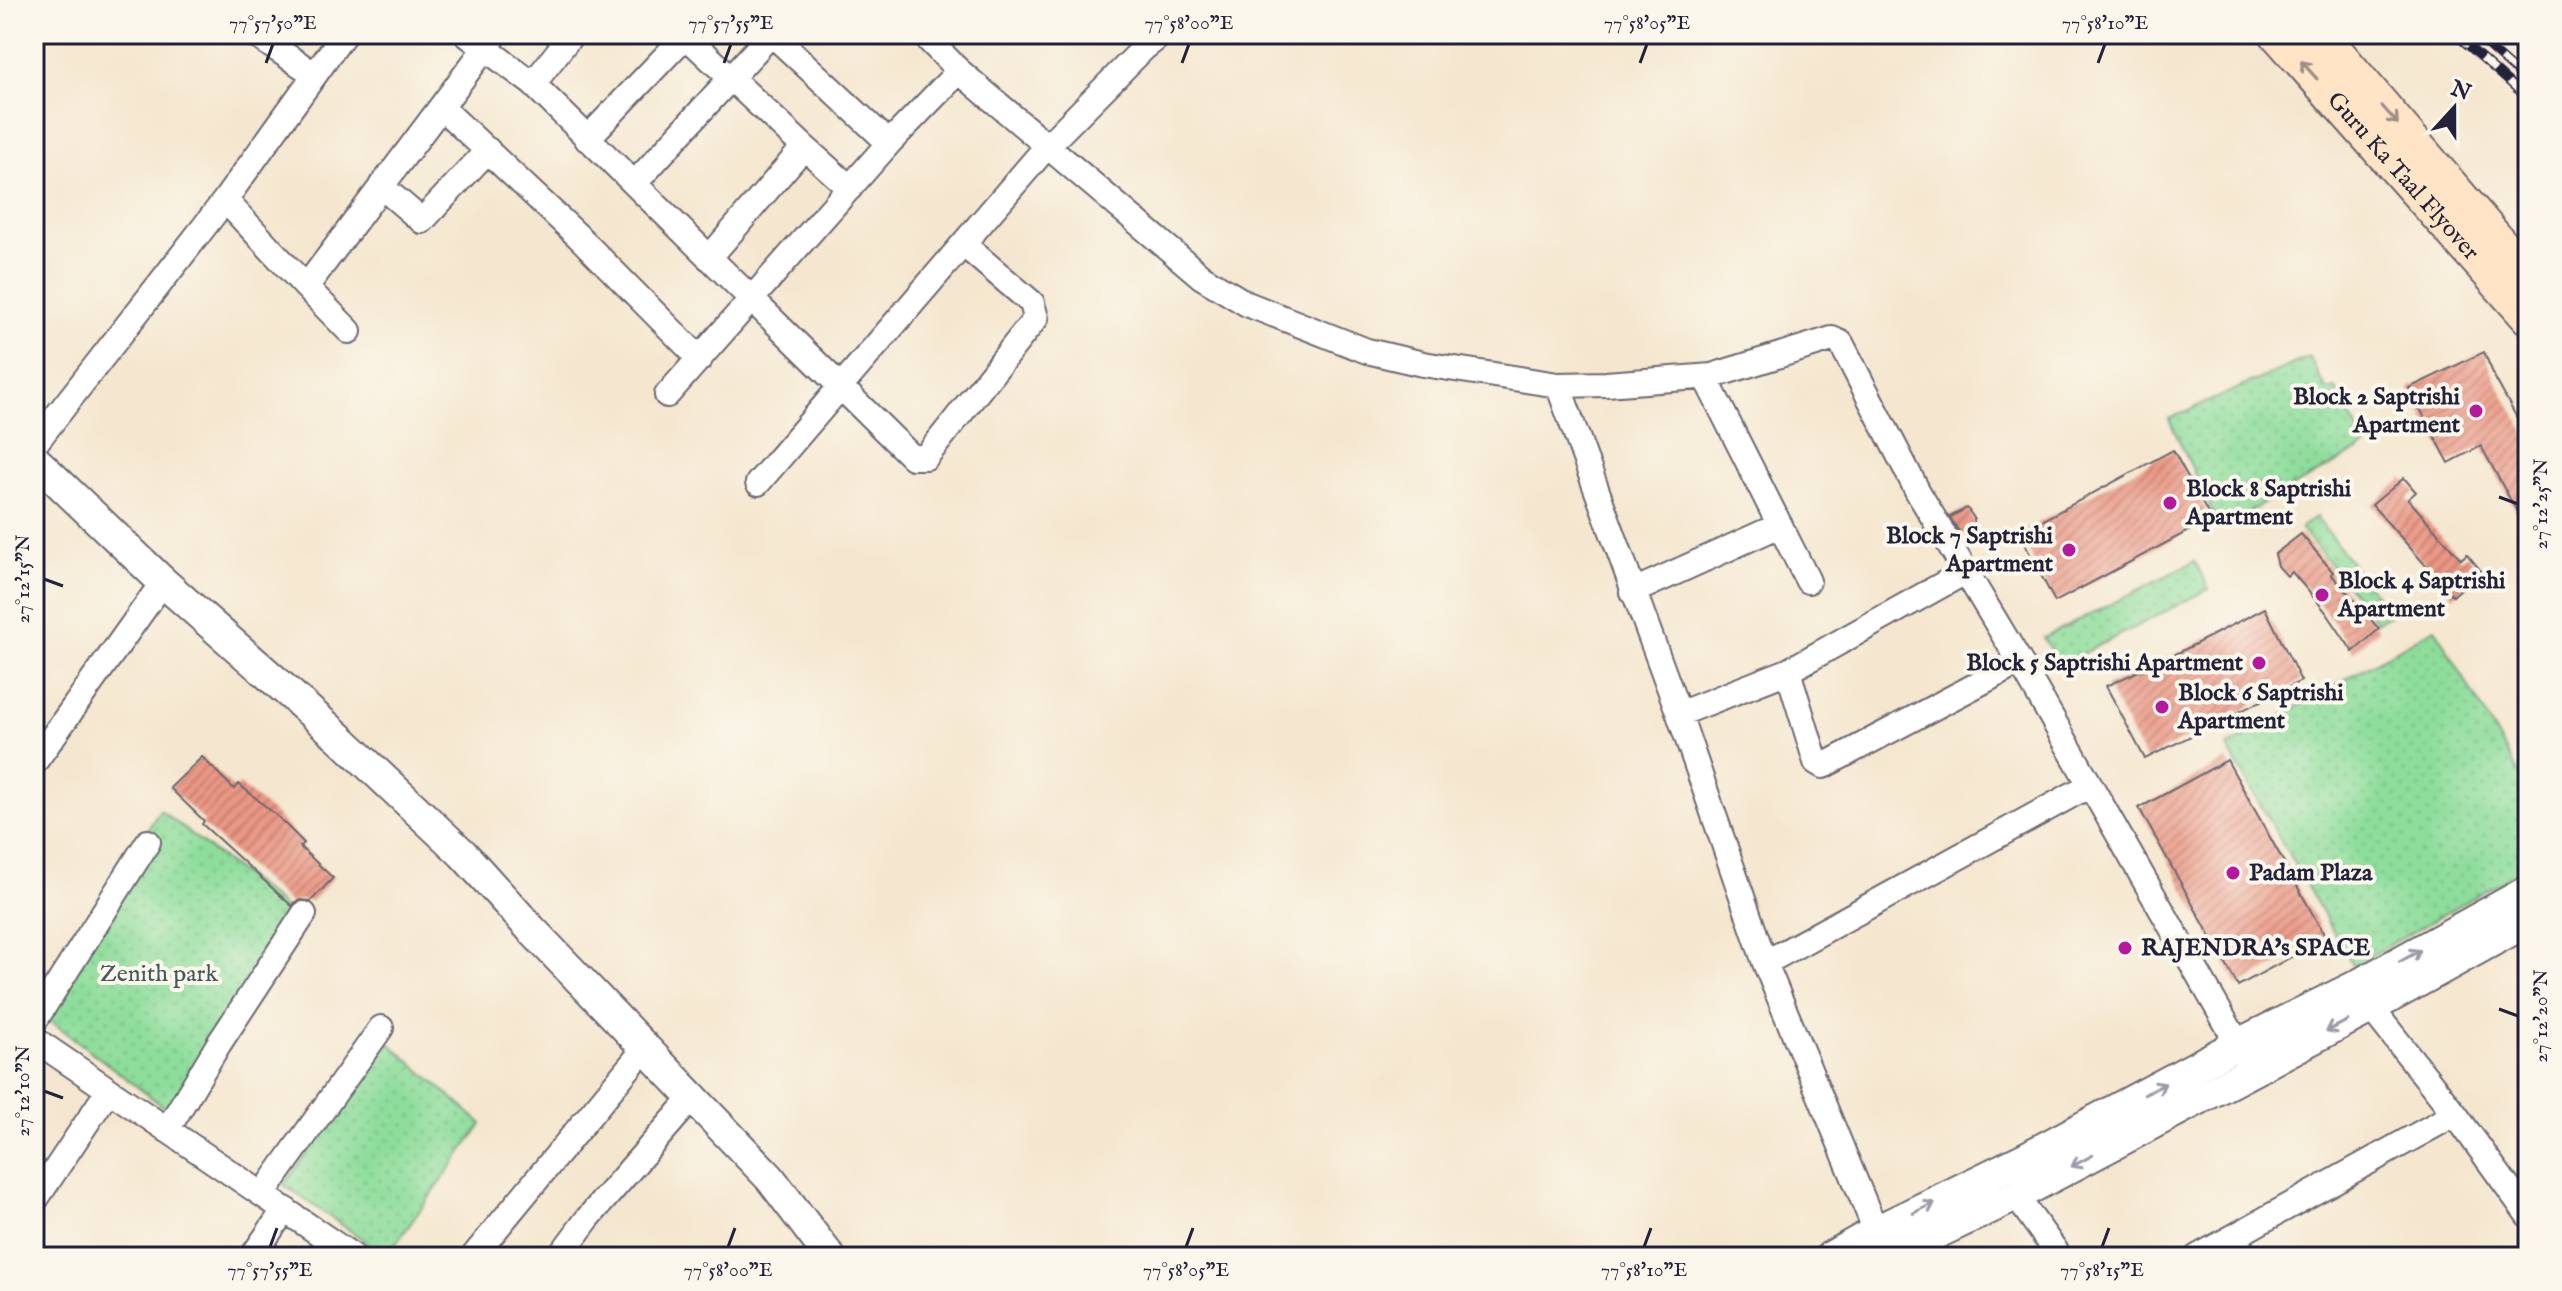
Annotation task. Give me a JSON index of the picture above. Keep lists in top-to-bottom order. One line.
{"streets":{"main road":["Guru Ka Taal Flyover"]},"parks":["Zenith park"],"places":["Block 2 Saptrishi Apartment","Block 8 Saptrishi Apartment","Block 7 Saptrishi Apartment","Block 4 Saptrishi Apartment","Block 5 Saptrishi Apartment","Block 6 Saptrishi Apartment","Padam Plaza","RAJENDRA's SPACE"],"north":"top","coordinates":["77°57'50\"E","77°57'55\"E","77°58'00\"E","77°58'05\"E","77°58'10\"E","27°12'25\"N","27°12'15\"N","27°12'20\"N","27°12'10\"N","77°58'15\"E"]}
